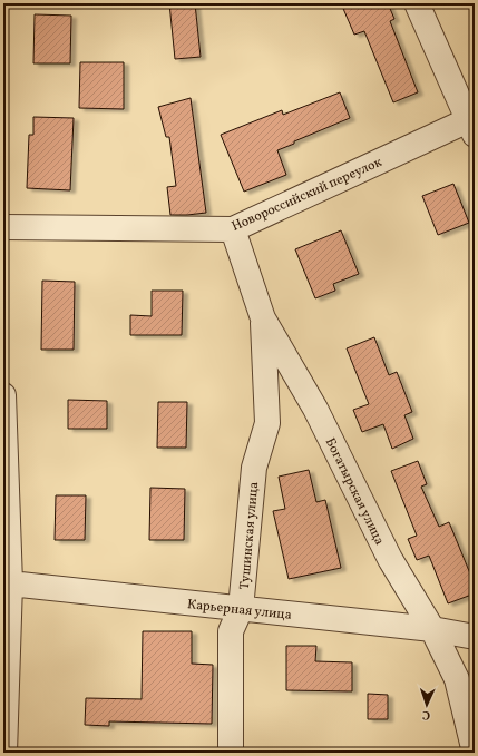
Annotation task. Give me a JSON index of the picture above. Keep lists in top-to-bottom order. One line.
{"streets":{"street":["Новороссийский переулок","Богатырская улица","Тушинская улица","Карьерная улица"]},"crossings":[["Новороссийский переулок","Богатырская улица"],["Богатырская улица","Тушинская улица"],["Богатырская улица","Карьерная улица"],["Тушинская улица","Карьерная улица"]],"north":"bottom"}
